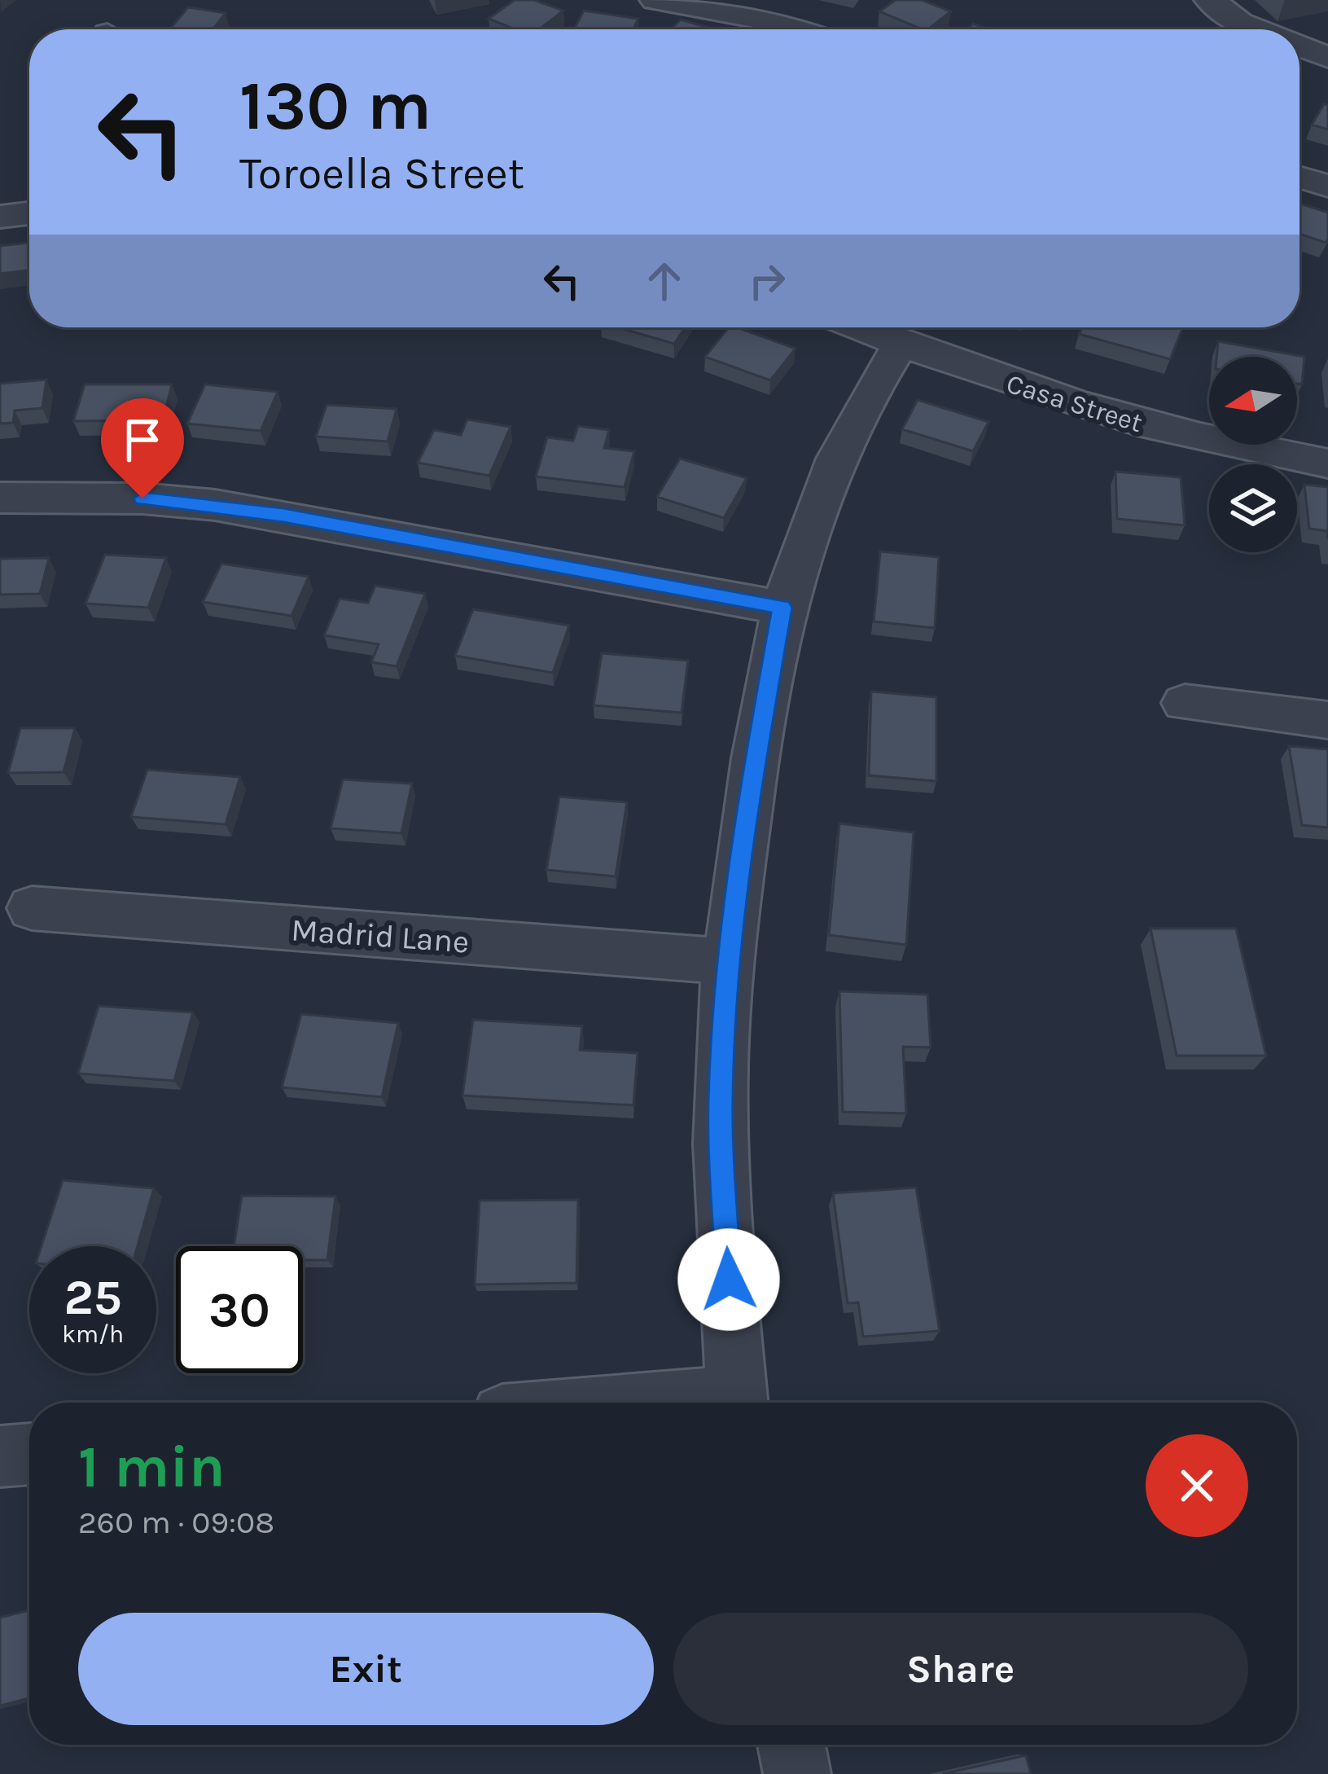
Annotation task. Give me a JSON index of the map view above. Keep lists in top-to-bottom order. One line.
{"streets":{"street":["Casa Street","Madrid Lane"]},"north":"left","page":{"turn":["130 m","Toroella Street"],"speed":"25 km/h","limit":"30","heading":["1 min","260 m · 09:08"],"buttons":["Exit","Share"]}}
